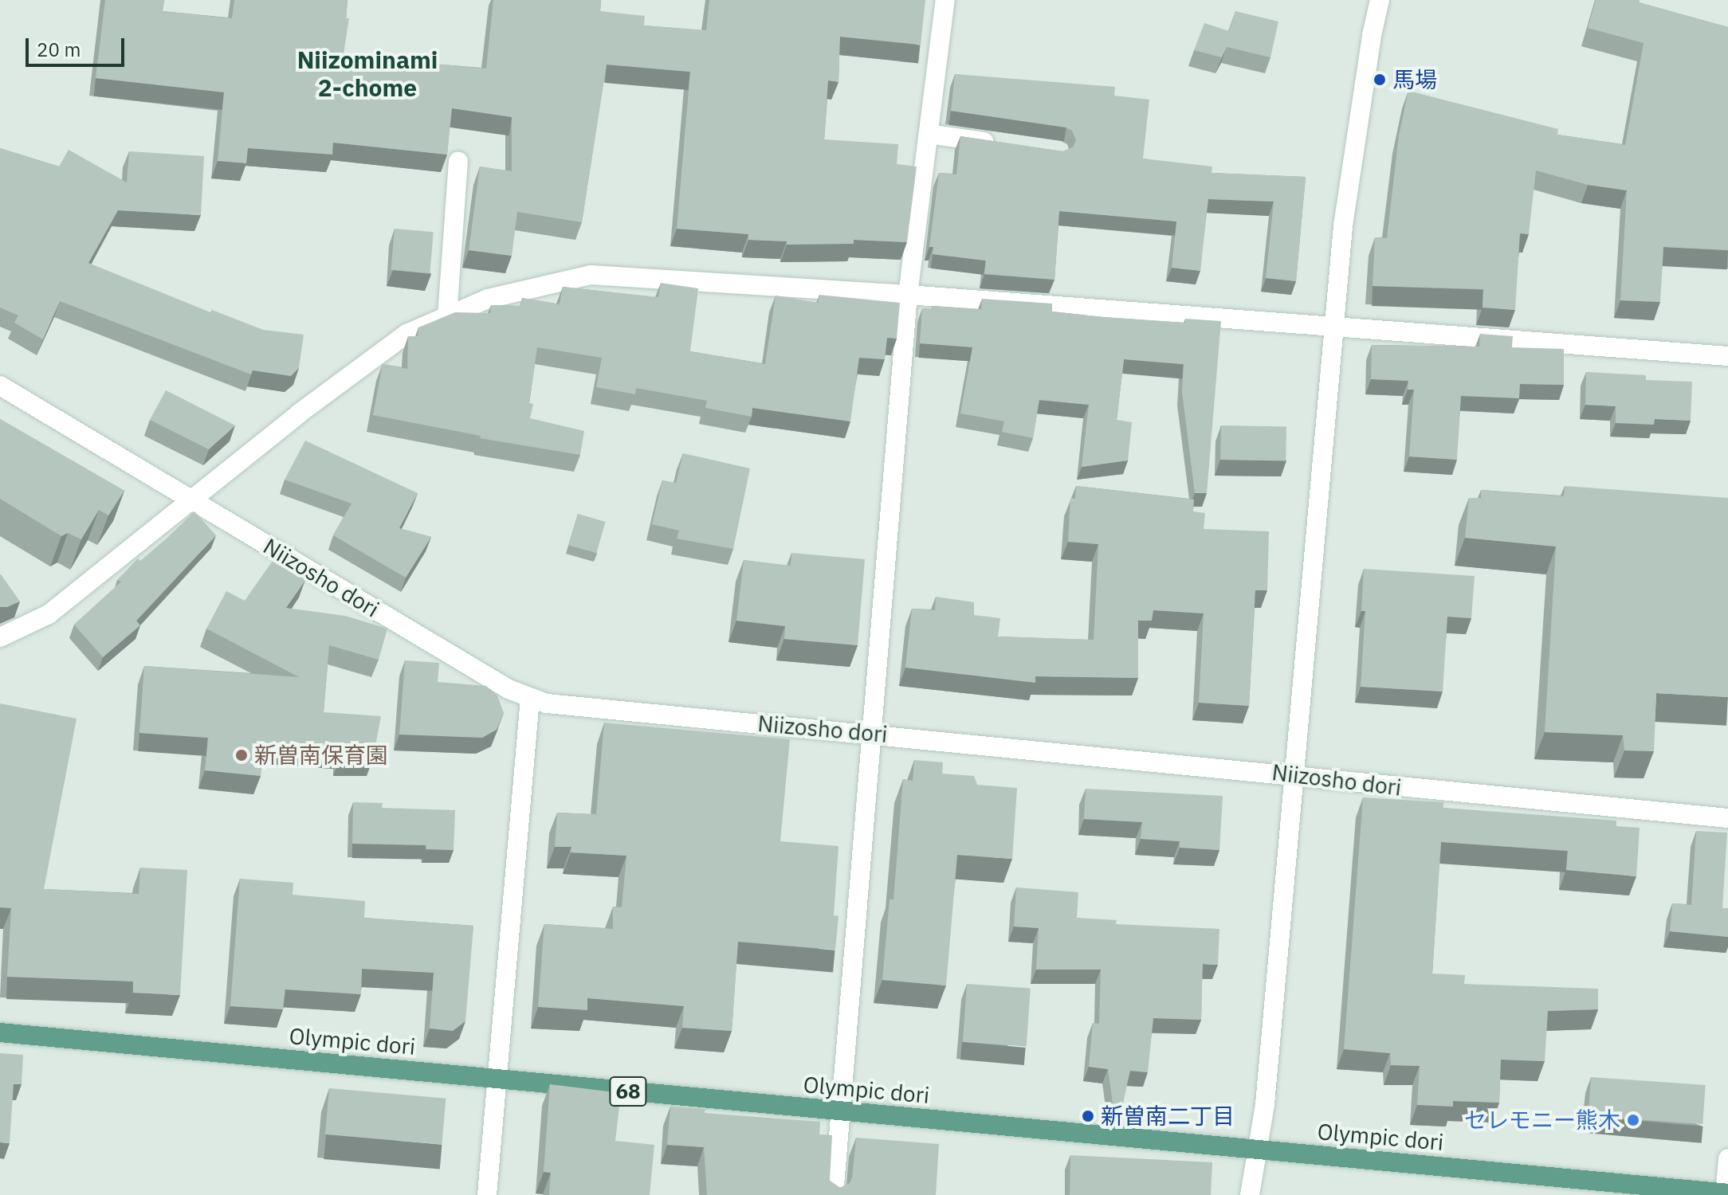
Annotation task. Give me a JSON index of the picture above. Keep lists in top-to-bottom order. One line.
{"streets":{"main road":["Olympic dori","68"],"street":["Niizosho dori"]},"districts":["Niizominami 2-chome"],"places":["馬場","新曽南保育園","新曽南二丁目","セレモニー熊木"],"scale_bar":"20 m"}
